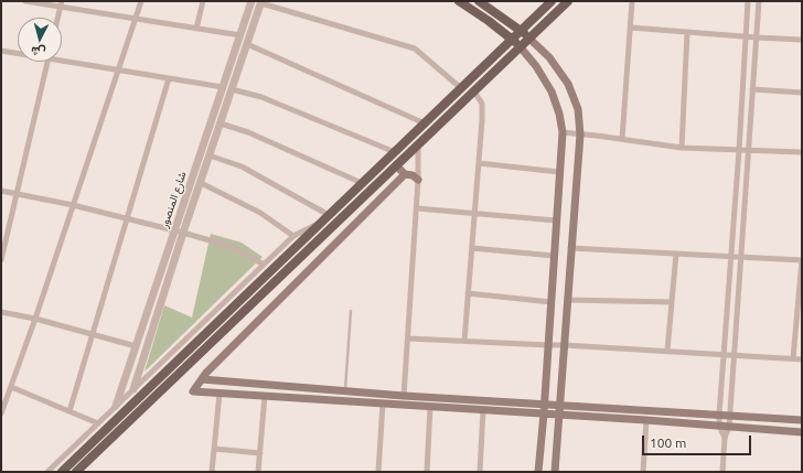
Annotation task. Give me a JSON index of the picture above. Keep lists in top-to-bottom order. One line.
{"streets":{"street":["شارع المنصور"]},"scale_bar":"100 m","north":"bottom"}
